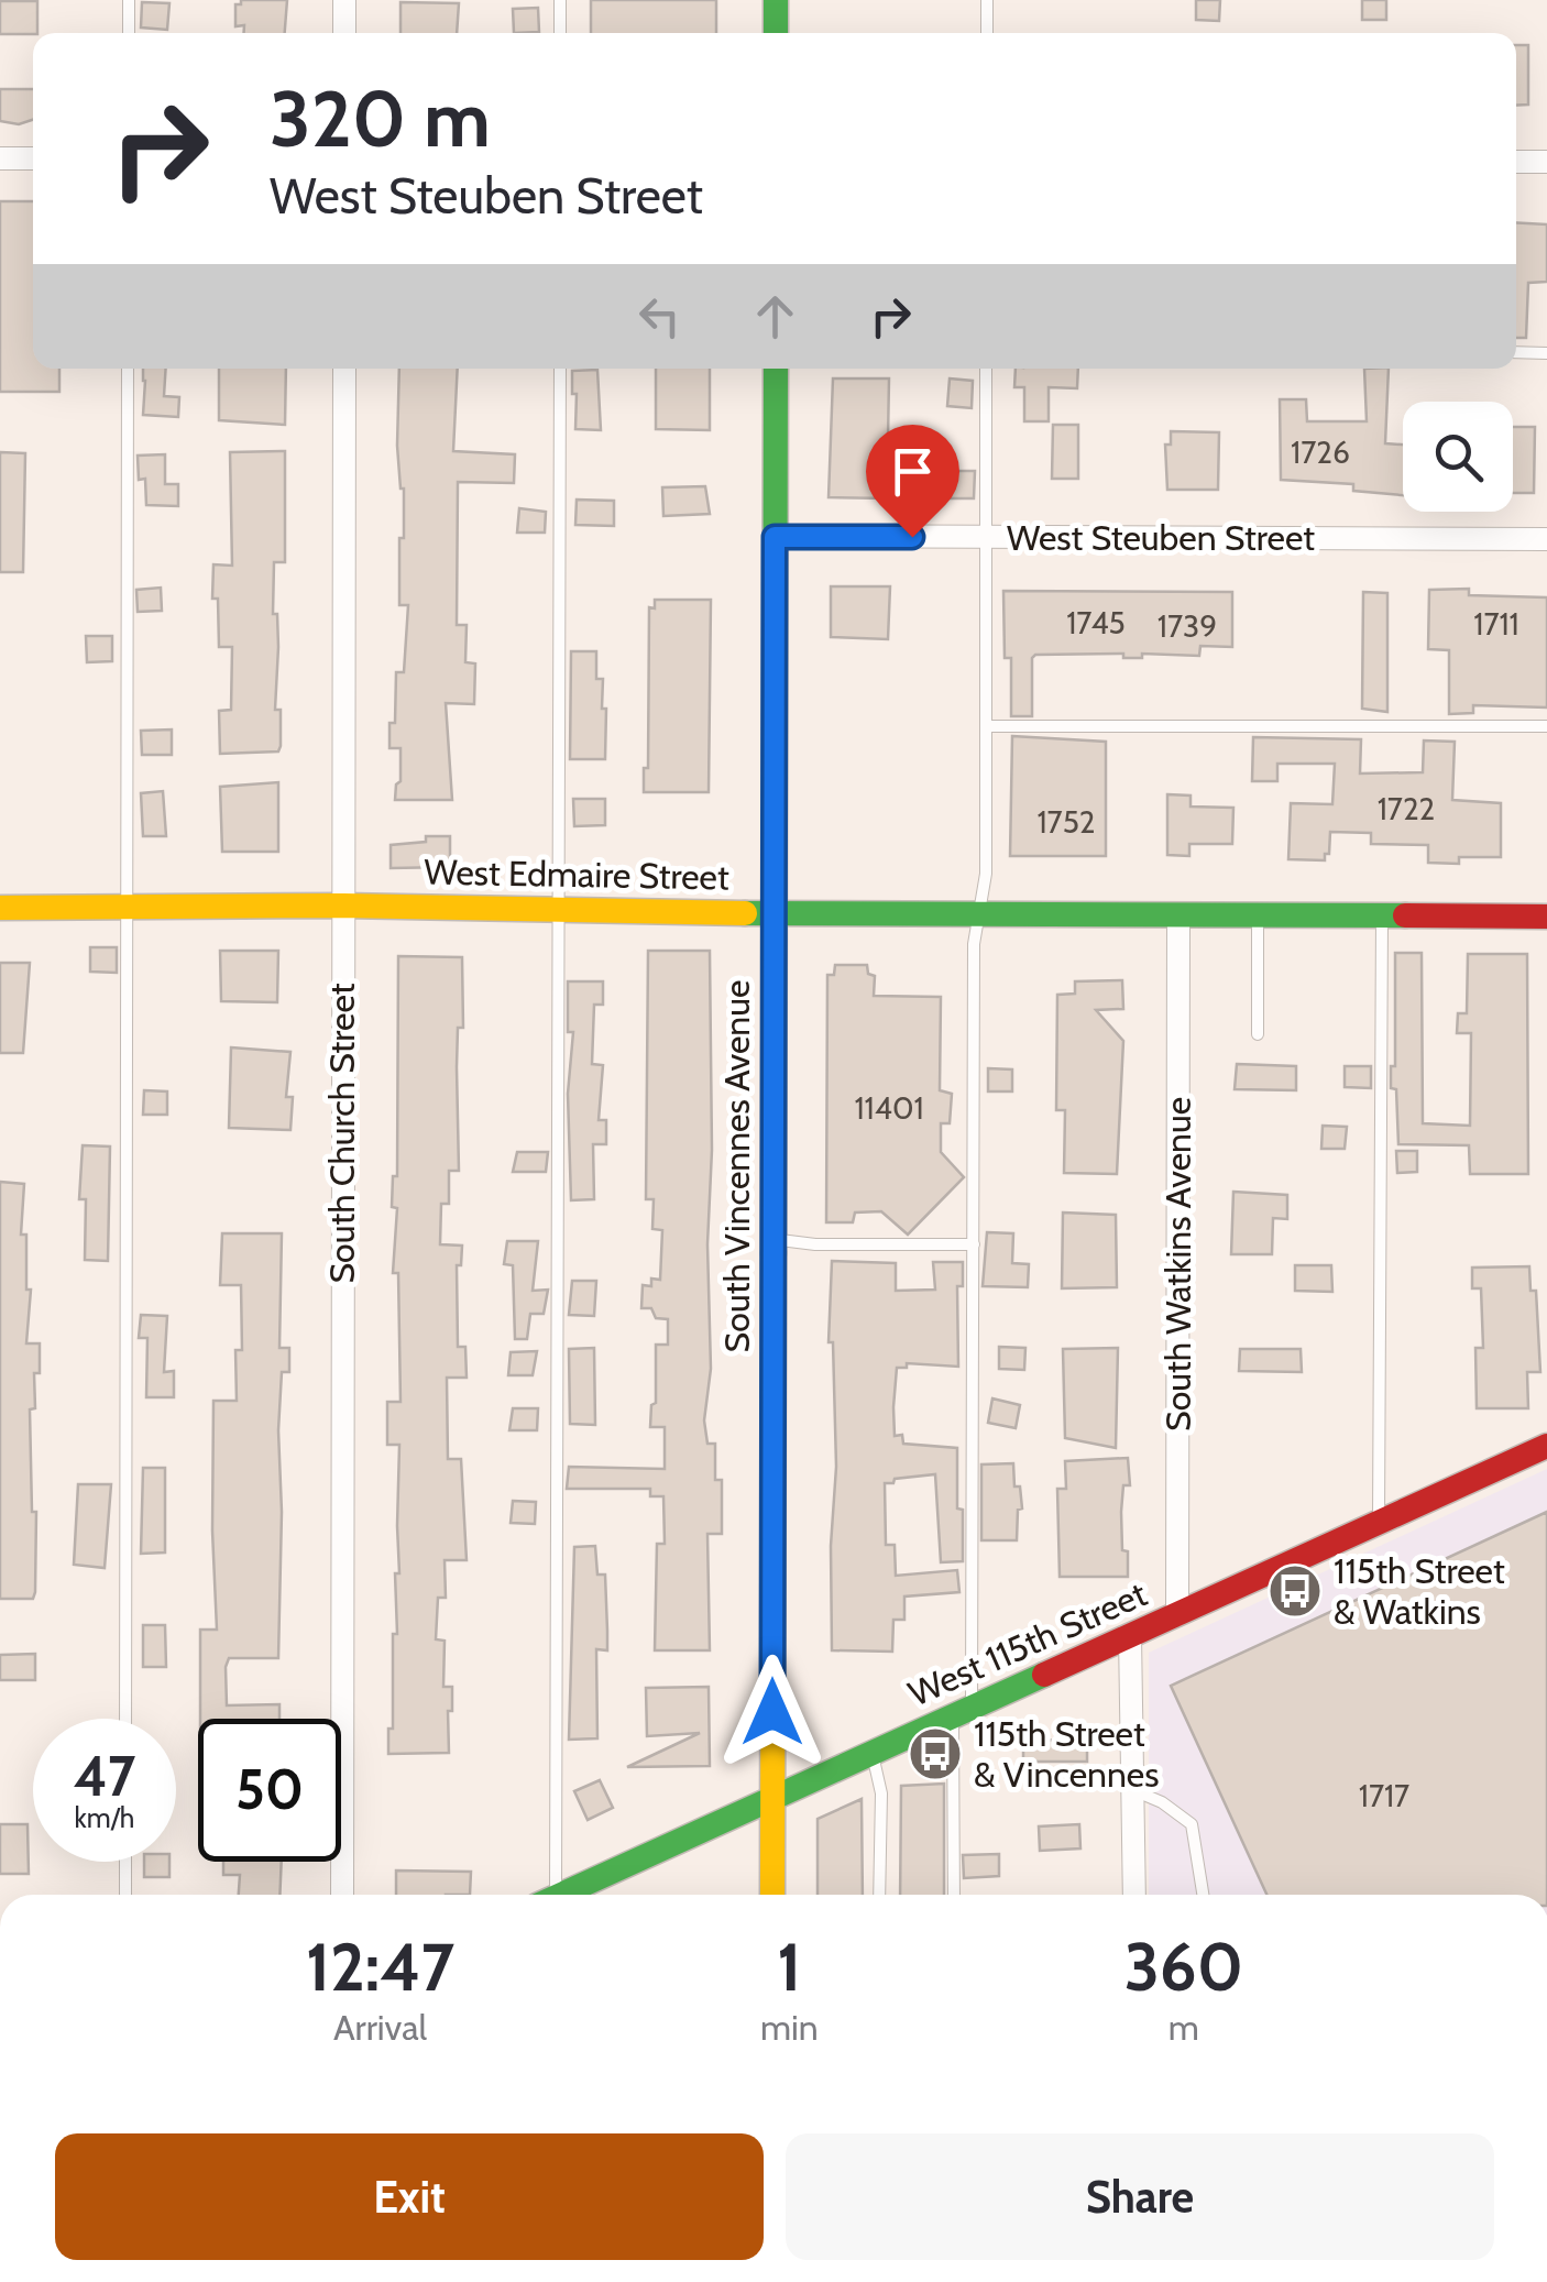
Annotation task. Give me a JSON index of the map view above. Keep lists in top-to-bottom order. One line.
{"streets":{"street":["West Steuben Street","West Edmaire Street","South Church Street","South Vincennes Avenue","South Watkins Avenue","West 115th Street"]},"crossings":[["West Steuben Street","South Vincennes Avenue"],["West Edmaire Street","South Church Street"],["West Edmaire Street","South Vincennes Avenue"],["West Edmaire Street","South Watkins Avenue"],["South Vincennes Avenue","West 115th Street"],["South Watkins Avenue","West 115th Street"]],"places":{"bus stop":["115th Street & Watkins","115th Street & Vincennes"]},"house_numbers":["1726","1745","1711","1739","1722","1752","11401","1717"],"page":{"turn":["320 m","West Steuben Street"],"speed":"47 km/h","limit":"50","eta":["12:47","Arrival","1","min","360","m"],"buttons":["Exit","Share"]}}
